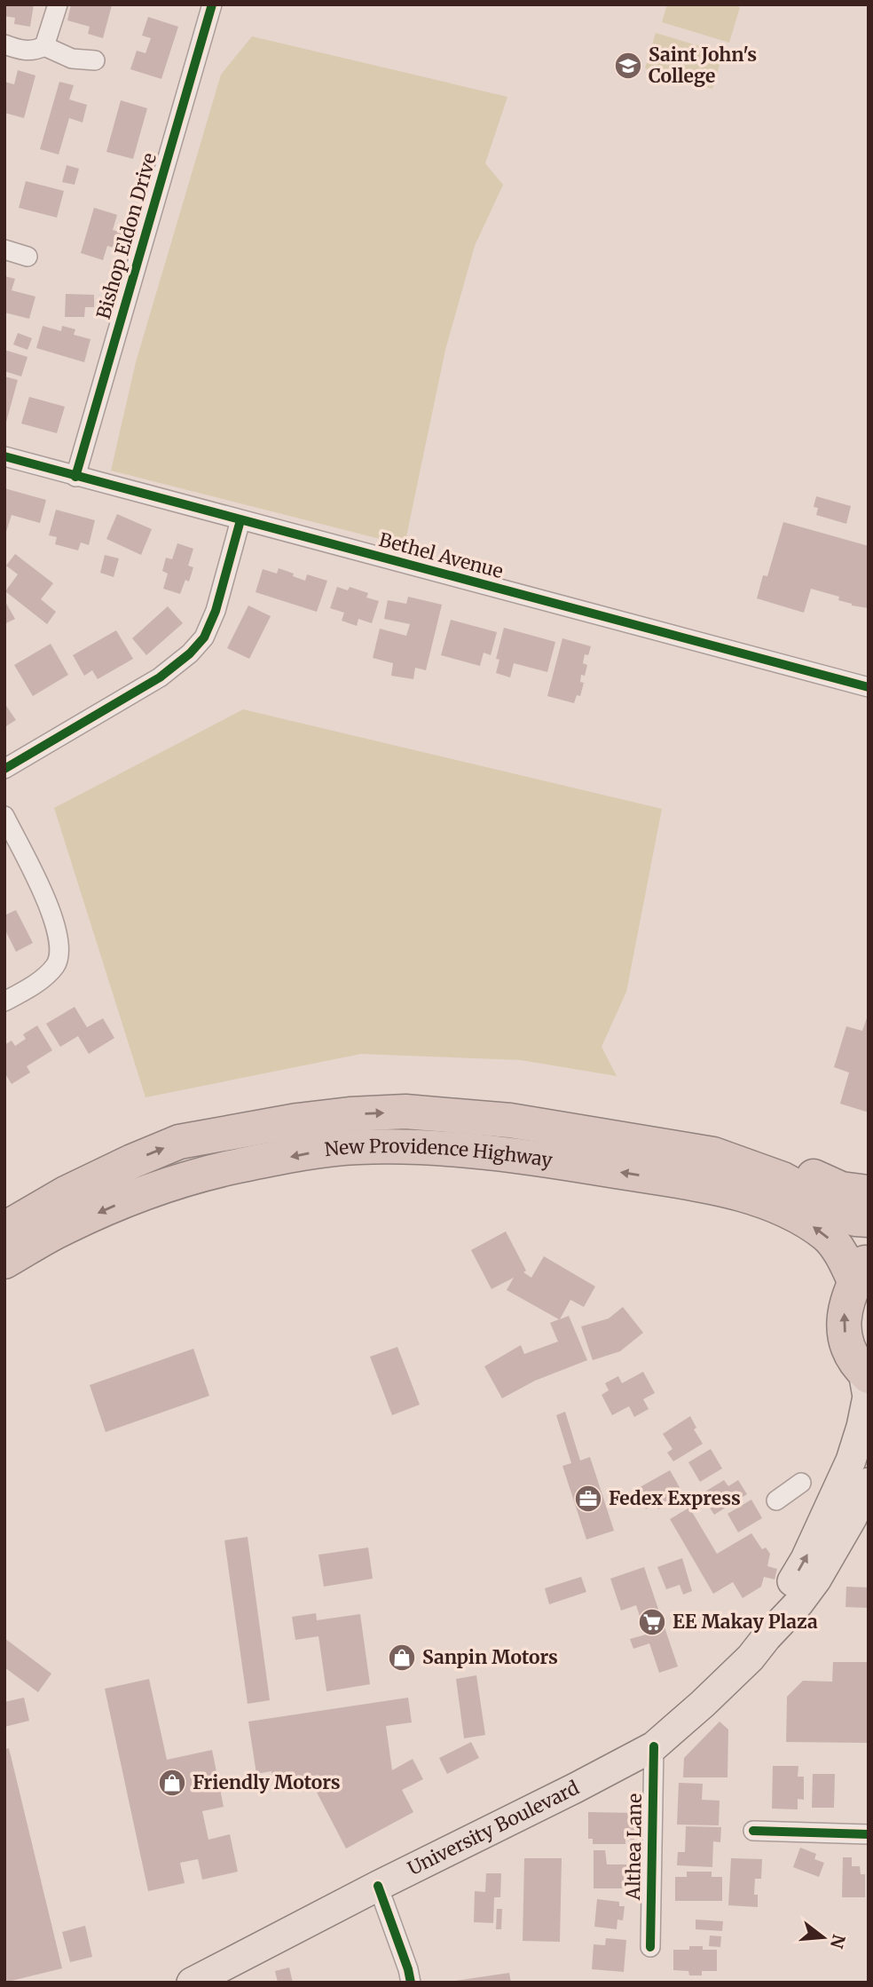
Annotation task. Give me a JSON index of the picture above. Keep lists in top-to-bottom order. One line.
{"streets":{"highway":["New Providence Highway"],"main road":["University Boulevard"],"street":["Bishop Eldon Drive","Bethel Avenue","Althea Lane"]},"crossings":[["Bishop Eldon Drive","Bethel Avenue"],["New Providence Highway","University Boulevard"],["University Boulevard","Althea Lane"]],"places":{"school or university":["Saint John's College"],"office":["Fedex Express"],"supermarket":["EE Makay Plaza"],"shop":["Sanpin Motors","Friendly Motors"]},"north":"right"}
